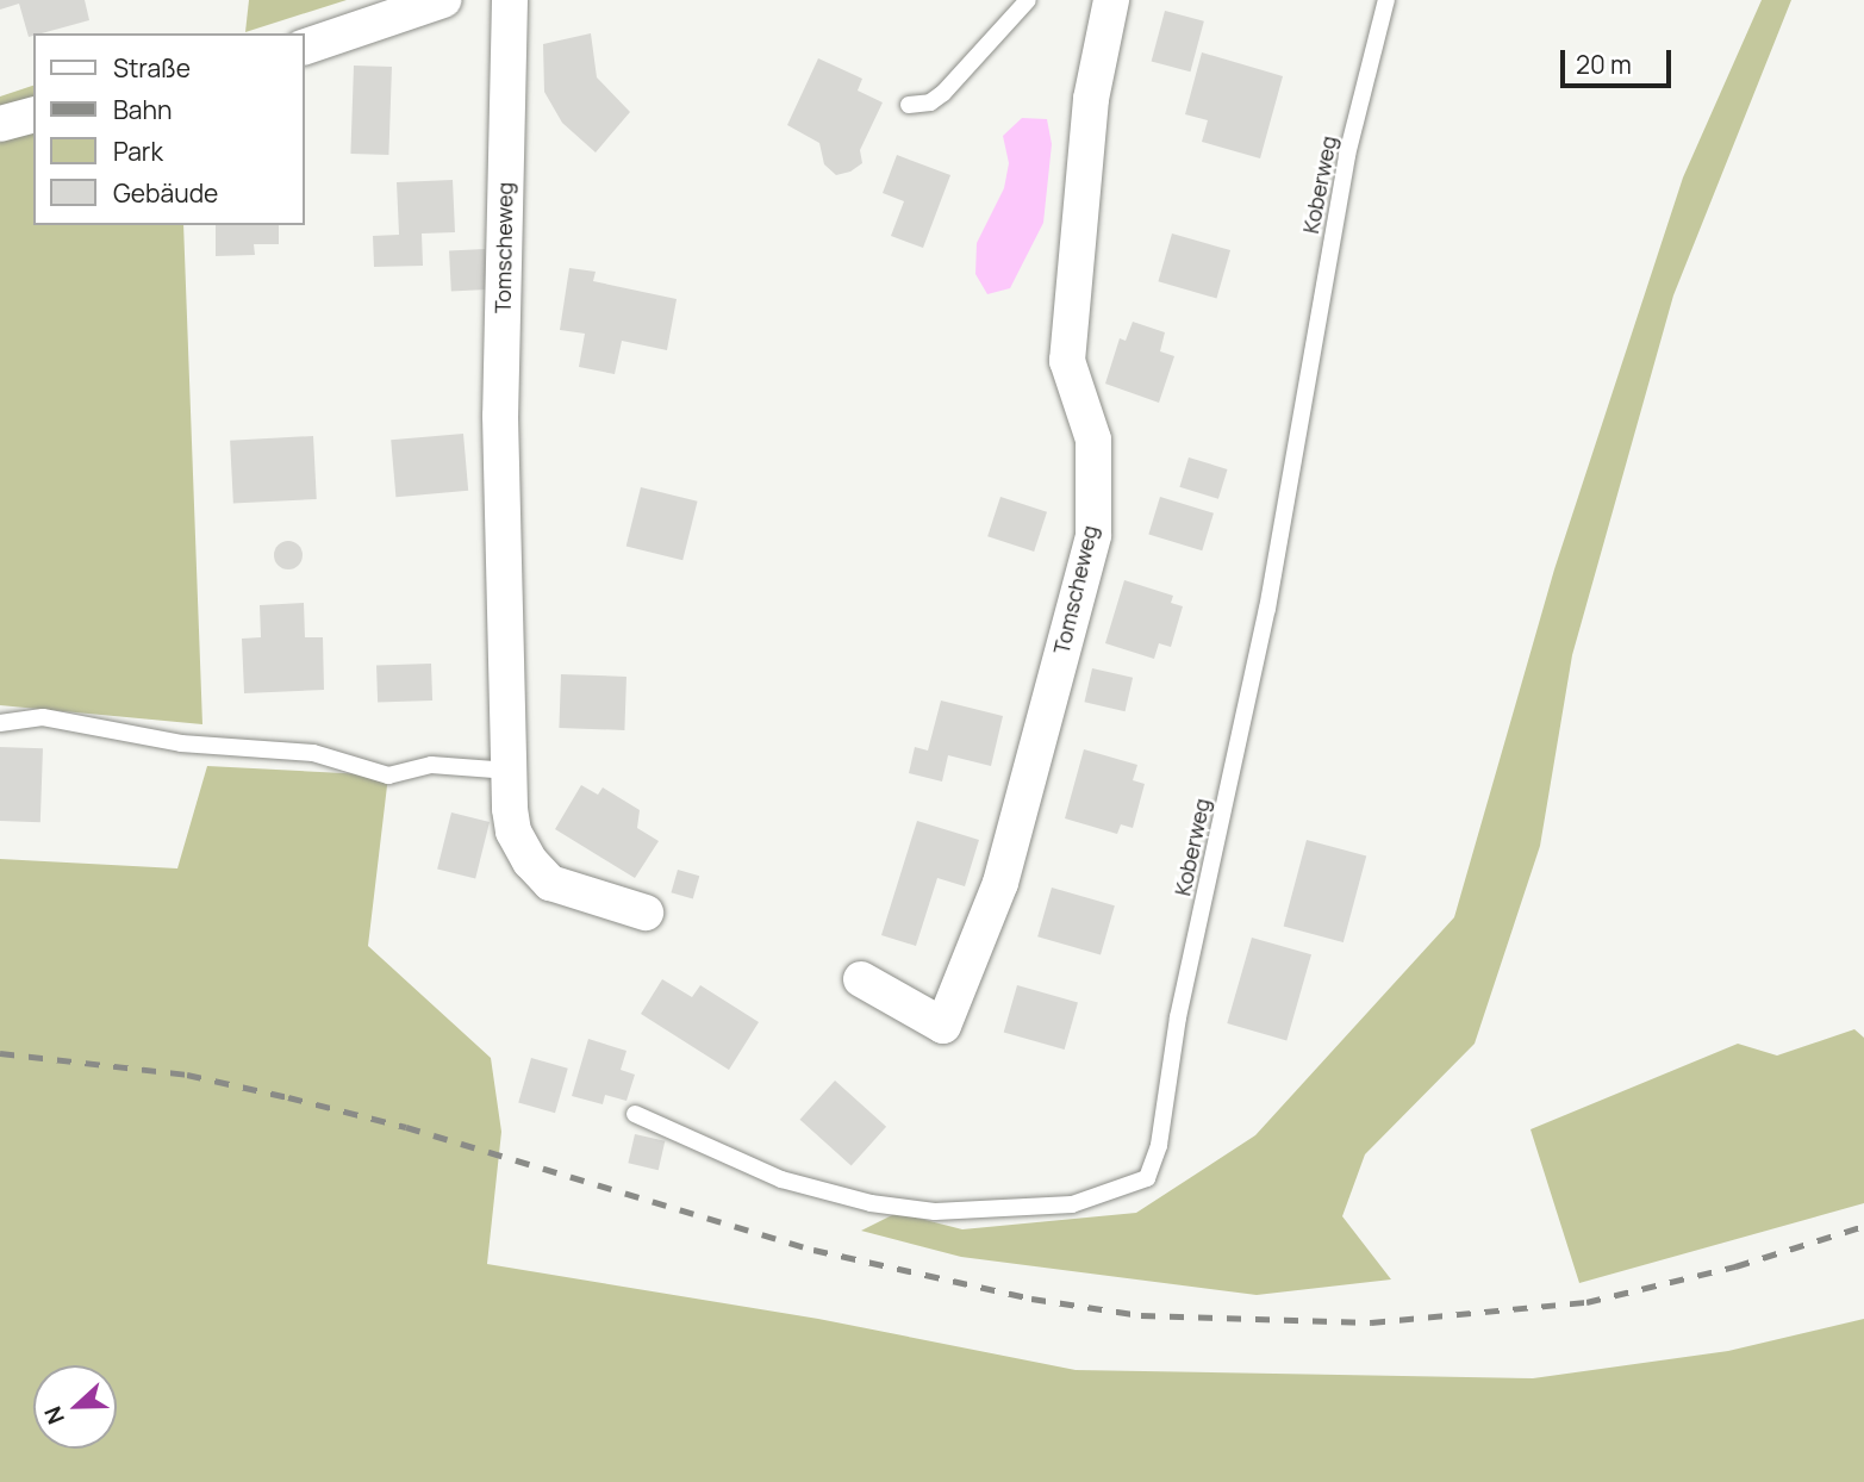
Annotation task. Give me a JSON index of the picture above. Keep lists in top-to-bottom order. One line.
{"streets":{"street":["Tomscheweg"],"lane":["Koberweg"]},"legend":["Straße","Bahn","Park","Gebäude"],"scale_bar":"20 m","north":"left"}
